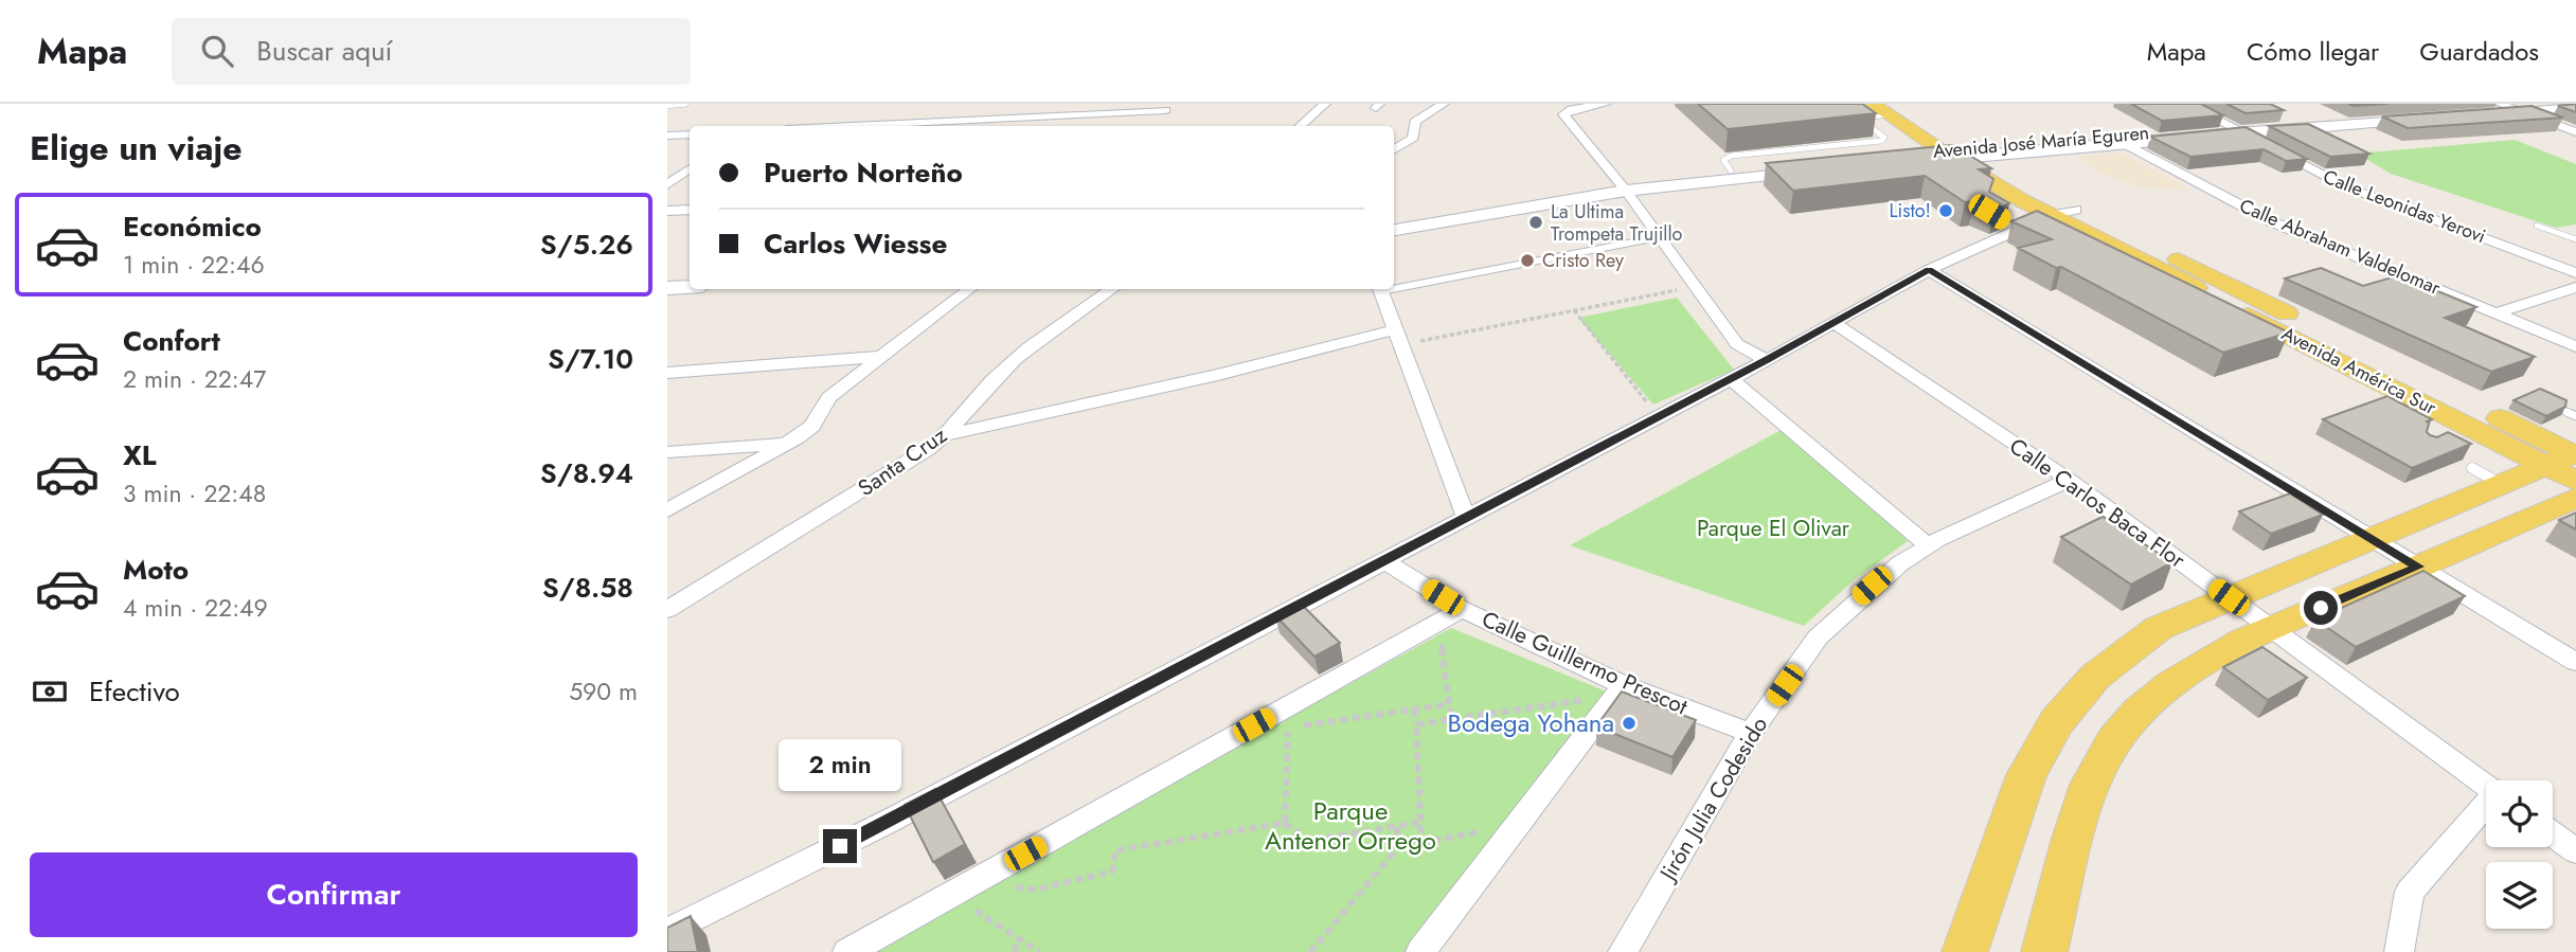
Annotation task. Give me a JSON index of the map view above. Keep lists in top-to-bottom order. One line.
{"streets":{"main road":["Avenida José María Eguren","Avenida América Sur"],"street":["Calle Leonidas Yerovi","Calle Abraham Valdelomar","Santa Cruz","Calle Carlos Baca Flor","Calle Guillermo Prescot","Jirón Julia Codesido"]},"crossings":[["Avenida José María Eguren","Calle Leonidas Yerovi"],["Avenida José María Eguren","Calle Abraham Valdelomar"],["Avenida José María Eguren","Avenida América Sur"],["Calle Carlos Baca Flor","Jirón Julia Codesido"],["Calle Guillermo Prescot","Jirón Julia Codesido"]],"parks":["Parque El Olivar","Parque Antenor Orrego"],"places":["Listo!","La Ultima Trompeta Trujillo","Cristo Rey","Bodega Yohana"],"page":{"header":"Mapa","search":"Buscar aquí","nav":["Mapa","Cómo llegar","Guardados"],"heading":"Elige un viaje","banner":["Puerto Norteño","Carlos Wiesse"],"list":[{"name":"Económico","note":"1 min · 22:46","value":"S/5.26"},{"name":"Confort","note":"2 min · 22:47","value":"S/7.10"},{"name":"XL","note":"3 min · 22:48","value":"S/8.94"},{"name":"Moto","note":"4 min · 22:49","value":"S/8.58"}],"pay":["Efectivo","590 m"],"bubble":"2 min","buttons":"Confirmar"}}
